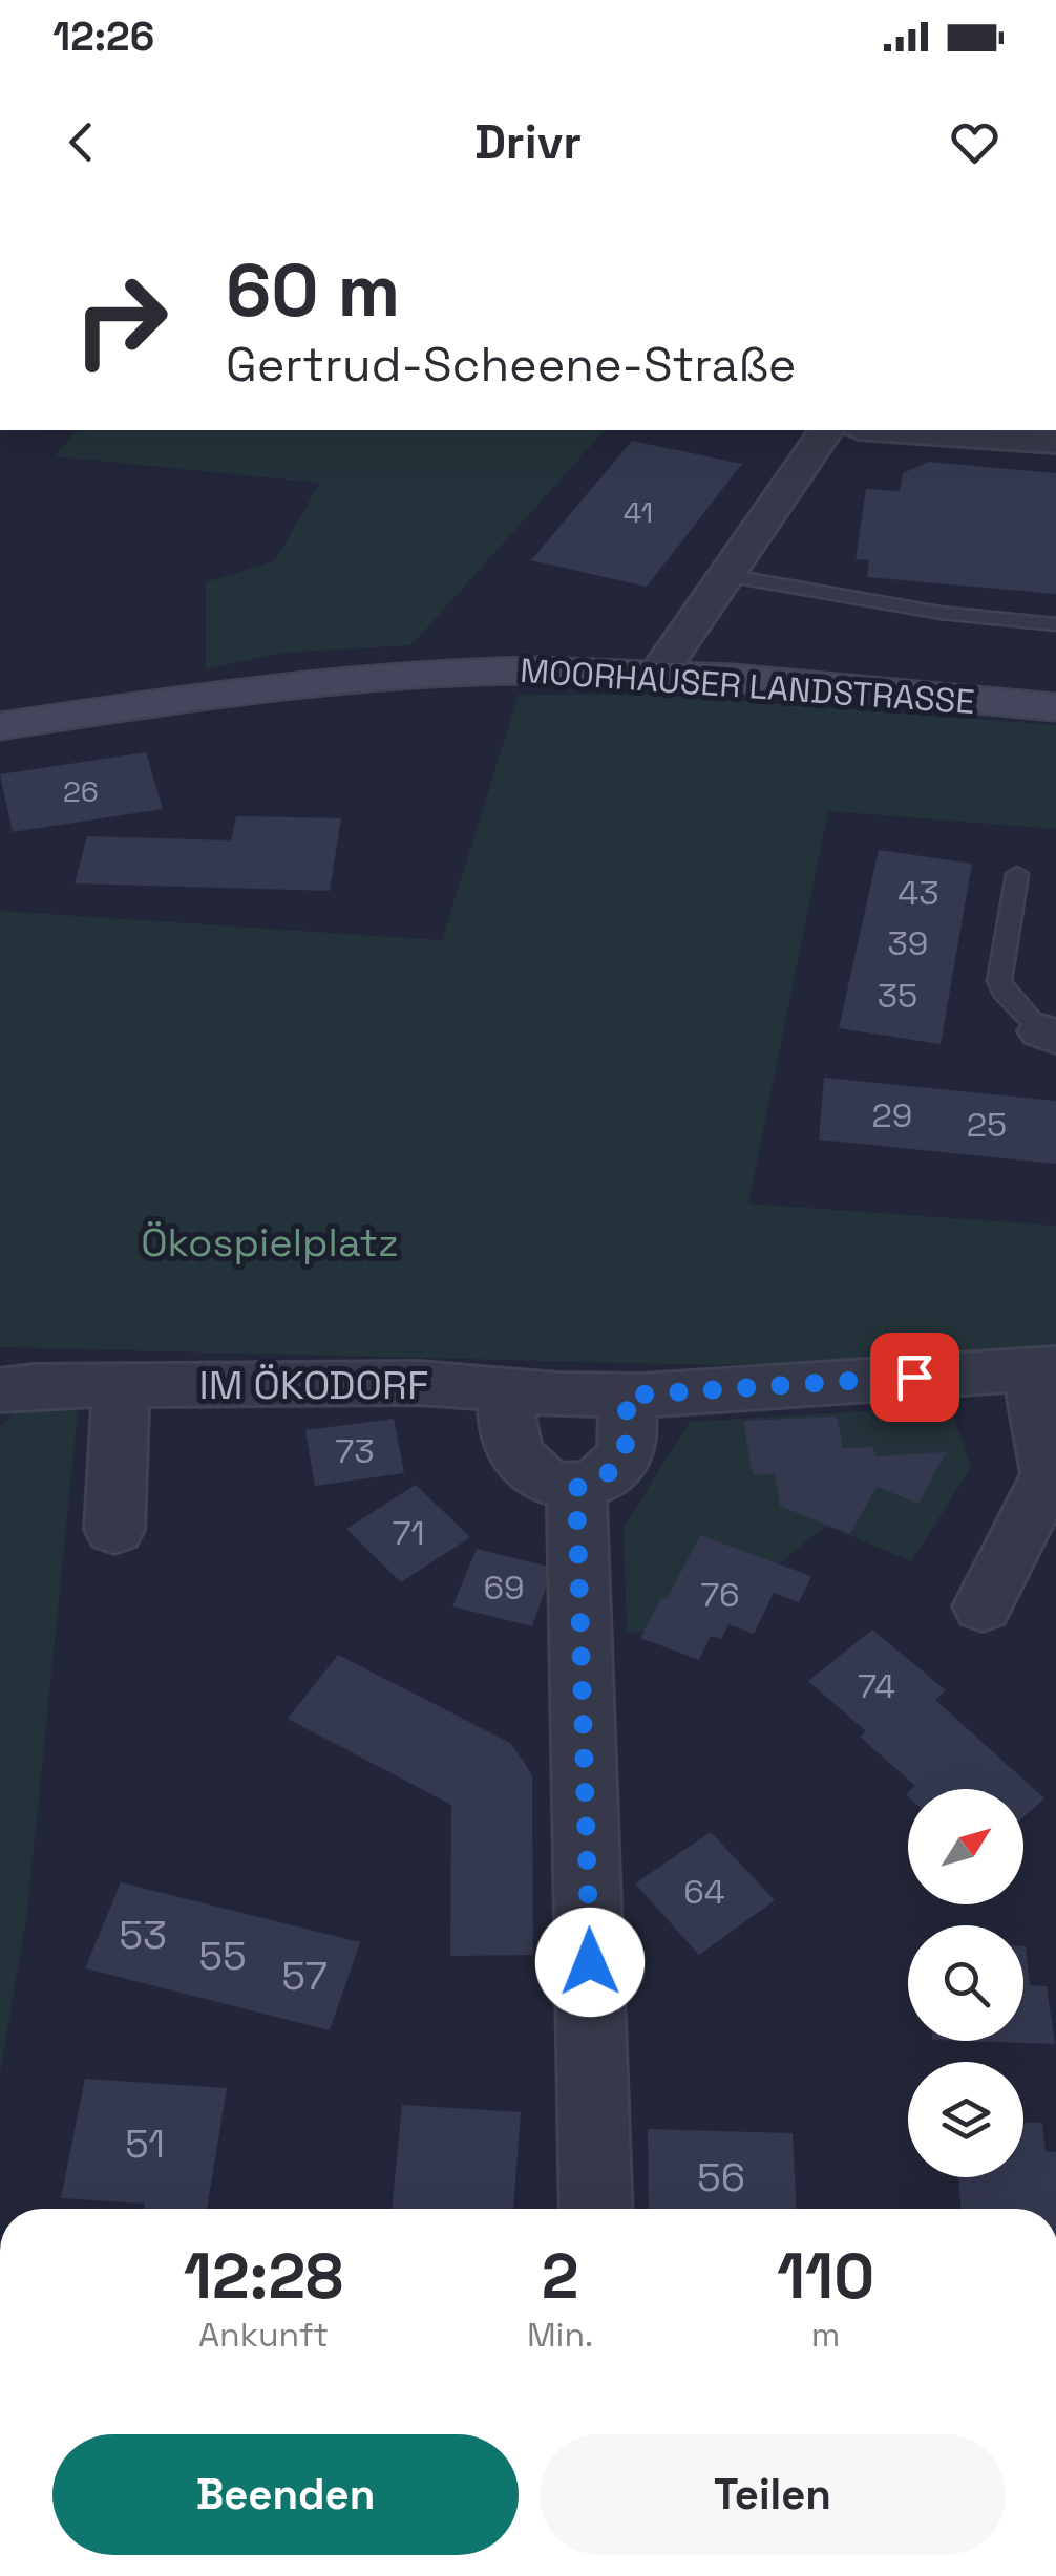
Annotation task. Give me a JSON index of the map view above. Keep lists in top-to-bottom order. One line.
{"streets":{"street":["MOORHAUSER LANDSTRASSE","IM ÖKODORF"]},"parks":["Ökospielplatz"],"house_numbers":["41","26","43","39","35","29","25","73","71","69","76","74","64","53","55","57","51","56"],"north":"top right","page":{"status":"12:26","header":"Drivr","turn":["60 m","Gertrud-Scheene-Straße"],"eta":["12:28","Ankunft","2","Min.","110","m"],"buttons":["Beenden","Teilen"]}}
